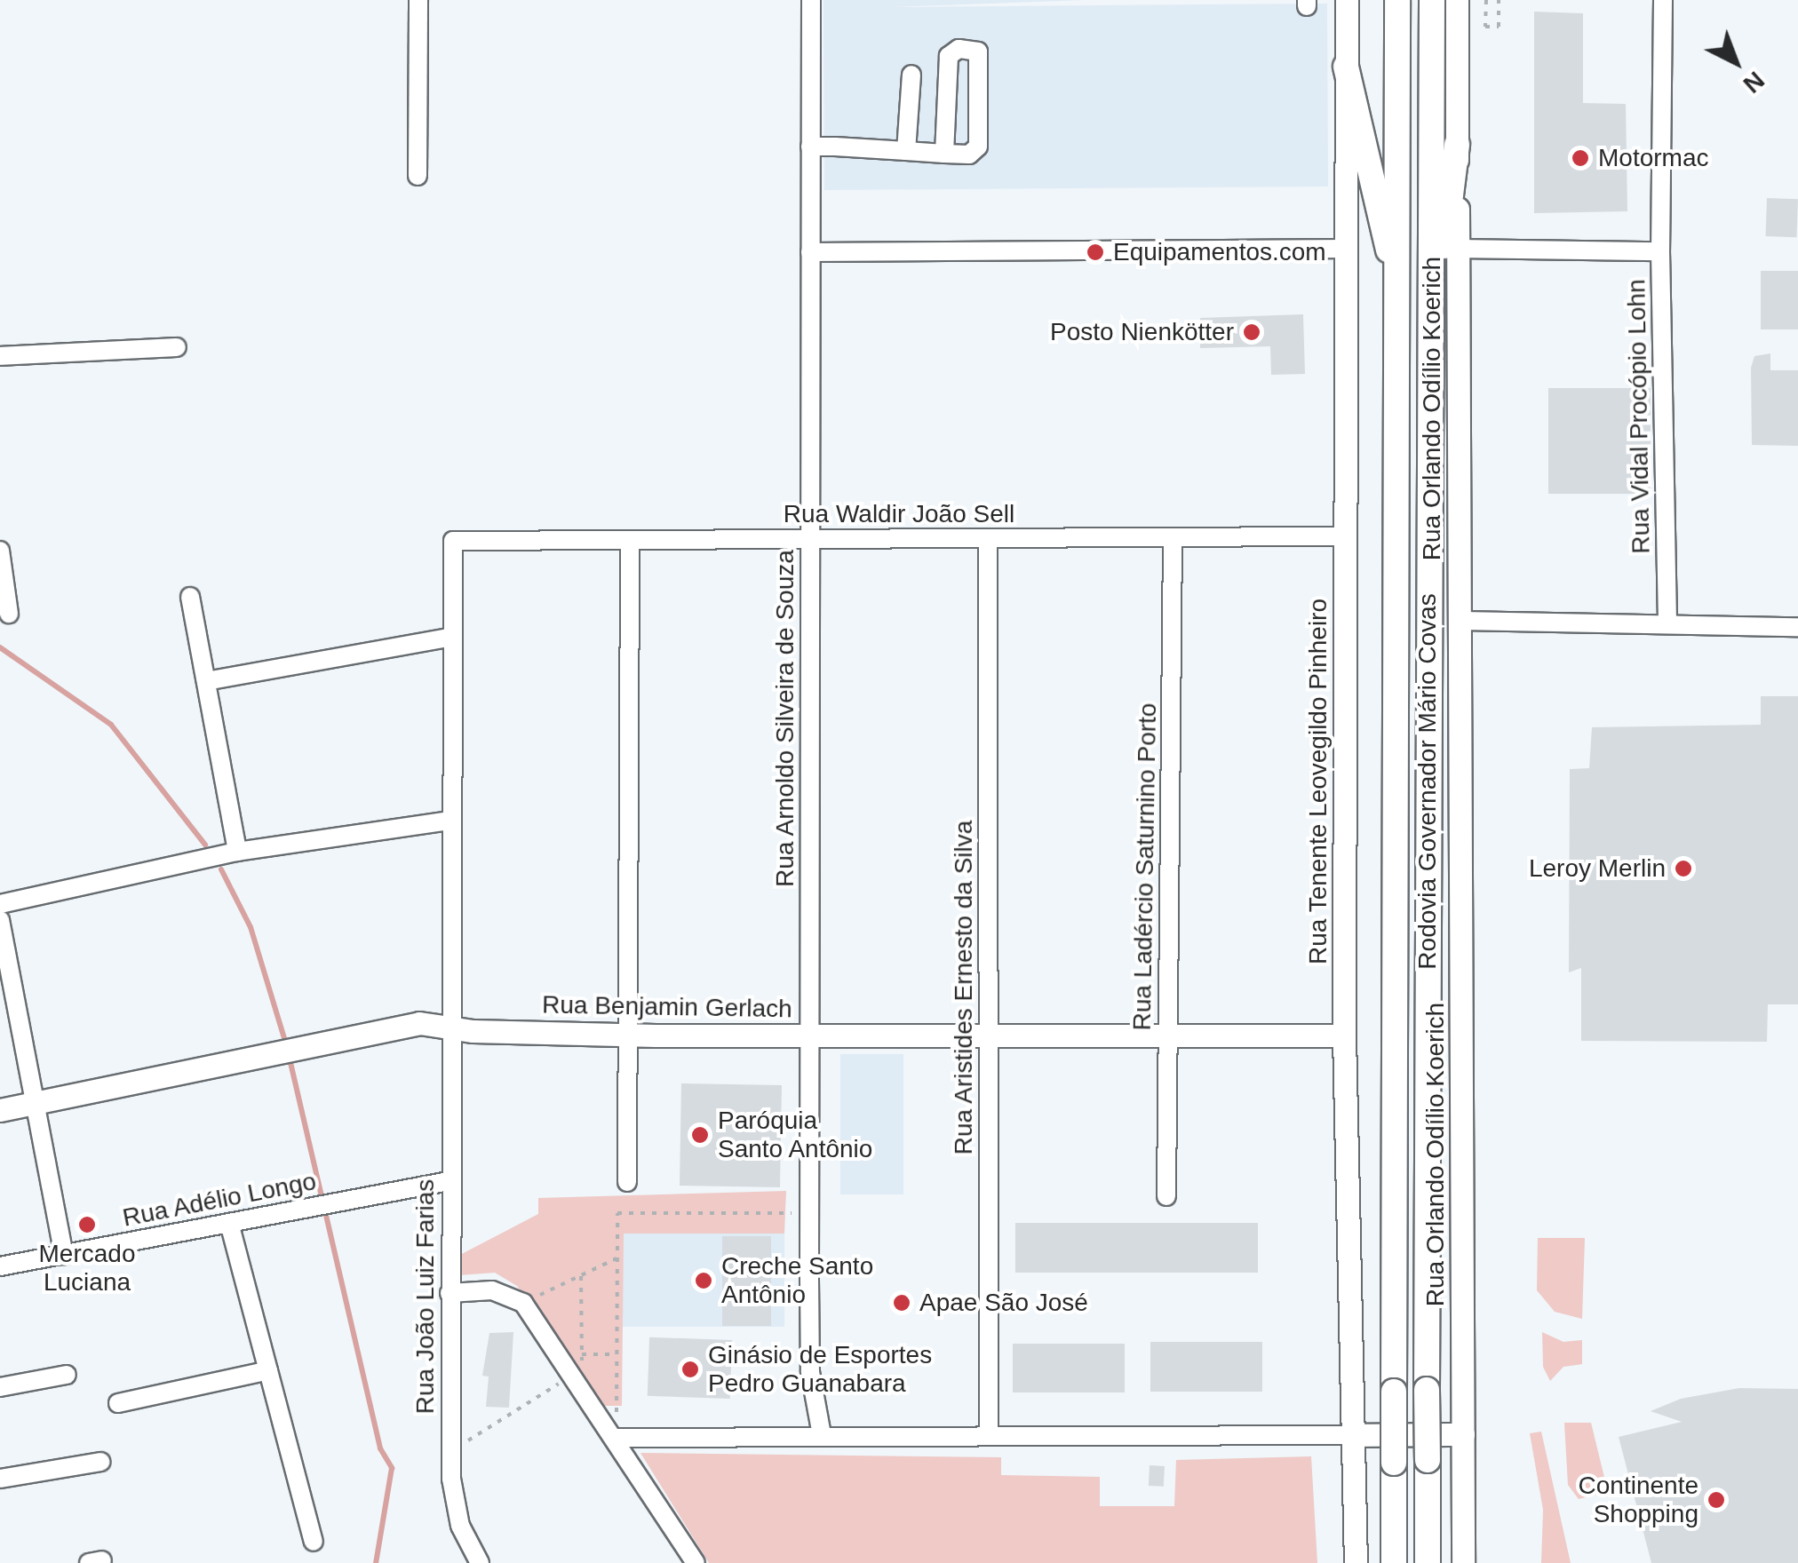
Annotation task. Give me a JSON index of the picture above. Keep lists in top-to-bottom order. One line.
{"streets":{"highway":["Rodovia Governador Mário Covas"],"main road":["Rua Orlando Odílio Koerich","Rua Tenente Leovegildo Pinheiro","Rua Benjamin Gerlach"],"street":["Rua Vidal Procópio Lohn","Rua Waldir João Sell","Rua Arnoldo Silveira de Souza","Rua Ladércio Saturnino Porto","Rua Aristides Ernesto da Silva","Rua Adélio Longo","Rua João Luiz Farias"]},"crossings":[["Rua Waldir João Sell","Rua Arnoldo Silveira de Souza"],["Rua Waldir João Sell","Rua Tenente Leovegildo Pinheiro"],["Rua Waldir João Sell","Rua Ladércio Saturnino Porto"],["Rua Waldir João Sell","Rua Aristides Ernesto da Silva"],["Rua Waldir João Sell","Rua João Luiz Farias"],["Rua Arnoldo Silveira de Souza","Rua Benjamin Gerlach"],["Rua Tenente Leovegildo Pinheiro","Rua Benjamin Gerlach"],["Rua Ladércio Saturnino Porto","Rua Benjamin Gerlach"],["Rua Aristides Ernesto da Silva","Rua Benjamin Gerlach"],["Rua Benjamin Gerlach","Rua João Luiz Farias"],["Rua Adélio Longo","Rua João Luiz Farias"]],"places":["Motormac","Equipamentos.com","Posto Nienkötter","Leroy Merlin","Paróquia Santo Antônio","Mercado Luciana","Creche Santo Antônio","Apae São José","Ginásio de Esportes Pedro Guanabara","Continente Shopping"],"north":"bottom right"}
